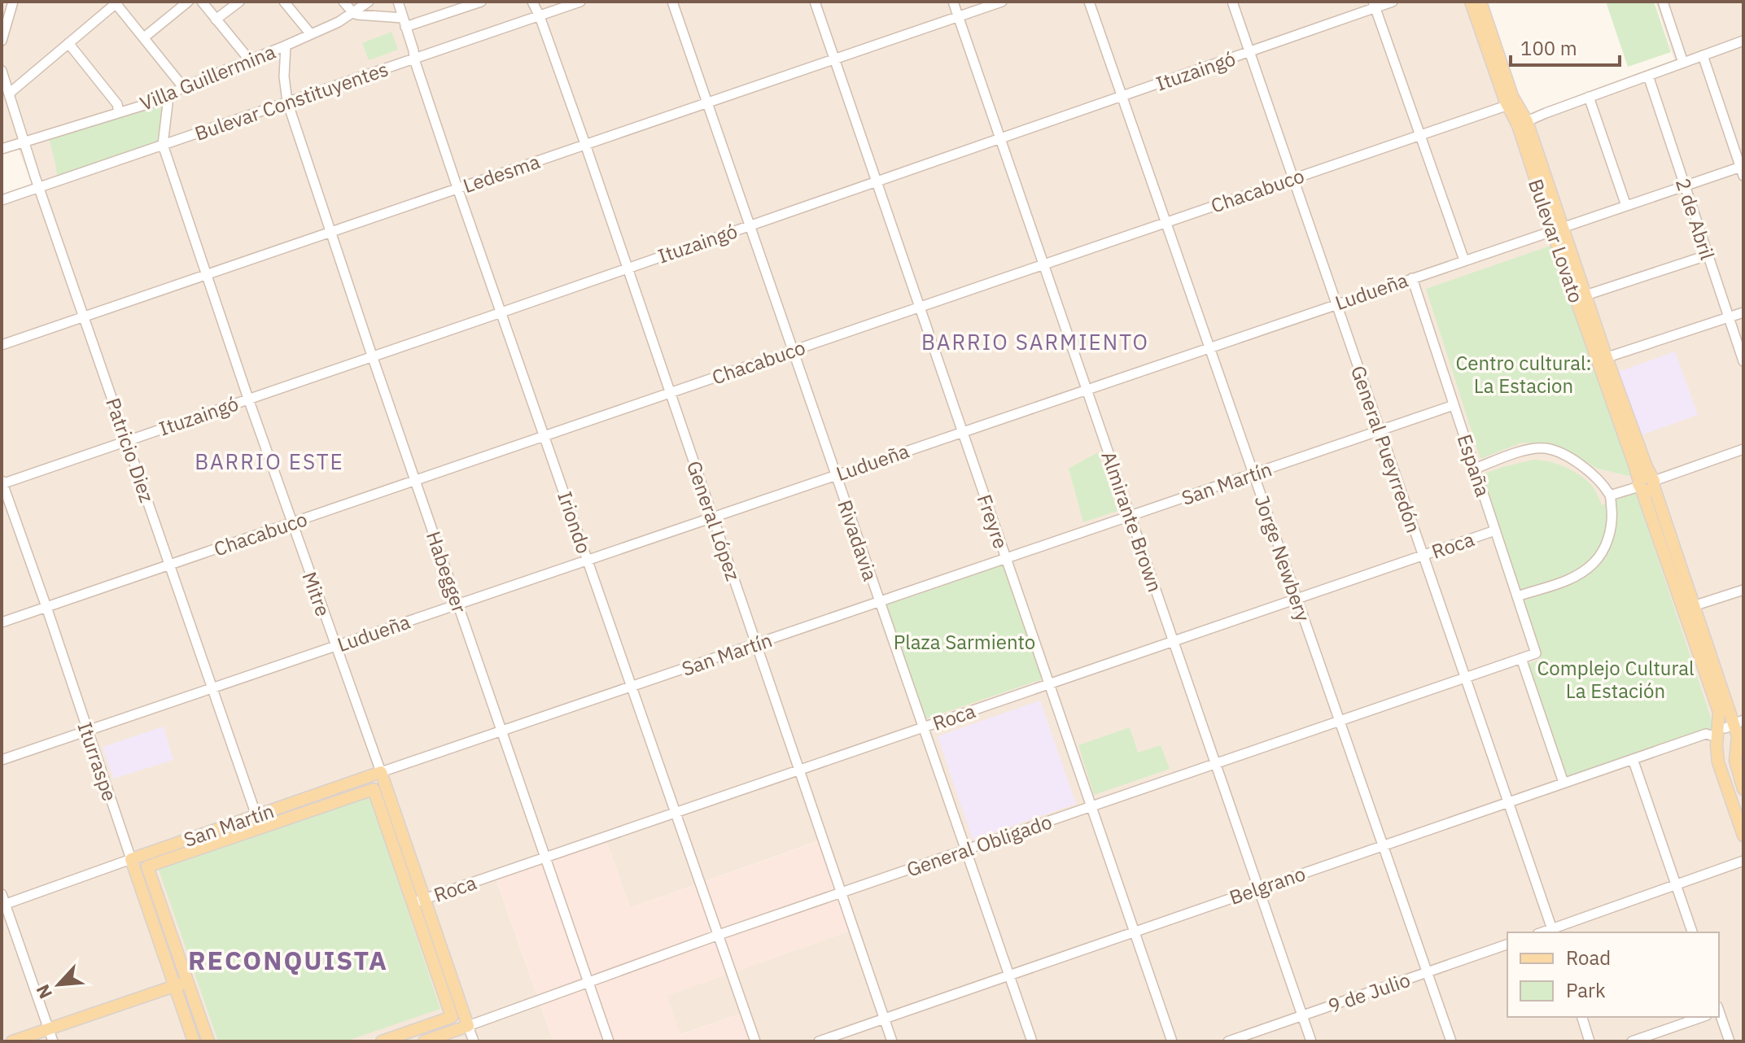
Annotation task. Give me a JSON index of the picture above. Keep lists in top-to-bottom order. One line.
{"streets":{"main road":["Bulevar Lovato","San Martín","Mitre","Iturraspe","General Obligado"],"street":["Ituzaingó","Villa Guillermina","Bulevar Constituyentes","Ledesma","Chacabuco","2 de Abril","Ludueña","General Pueyrredón","Patricio Diez","España","General López","Freyre","Almirante Brown","Iriondo","Rivadavia","Roca","Jorge Newbery","Habegger","Belgrano","9 de Julio"]},"crossings":[["Ituzaingó","General Pueyrredón"],["Ituzaingó","Patricio Diez"],["Ituzaingó","General López"],["Ituzaingó","Freyre"],["Ituzaingó","Almirante Brown"],["Ituzaingó","Iriondo"],["Ituzaingó","Rivadavia"],["Ituzaingó","Jorge Newbery"],["Ituzaingó","Habegger"],["Ituzaingó","Mitre"],["Ituzaingó","Iturraspe"],["Villa Guillermina","Patricio Diez"],["Villa Guillermina","Habegger"],["Bulevar Constituyentes","Patricio Diez"],["Bulevar Constituyentes","General López"],["Bulevar Constituyentes","Iriondo"],["Bulevar Constituyentes","Habegger"],["Bulevar Constituyentes","Mitre"],["Ledesma","Patricio Diez"],["Ledesma","General López"],["Ledesma","Freyre"],["Ledesma","Almirante Brown"],["Ledesma","Iriondo"],["Ledesma","Rivadavia"],["Ledesma","Habegger"],["Ledesma","Mitre"],["Chacabuco","Bulevar Lovato"],["Chacabuco","General Pueyrredón"],["Chacabuco","Patricio Diez"],["Chacabuco","General López"],["Chacabuco","Freyre"],["Chacabuco","Almirante Brown"],["Chacabuco","Iriondo"],["Chacabuco","Rivadavia"],["Chacabuco","Jorge Newbery"],["Chacabuco","Habegger"],["Chacabuco","Mitre"],["Chacabuco","Iturraspe"],["2 de Abril","Ludueña"],["Bulevar Lovato","Ludueña"],["Bulevar Lovato","Belgrano"],["Ludueña","General Pueyrredón"],["Ludueña","Patricio Diez"],["Ludueña","España"],["Ludueña","General López"],["Ludueña","Freyre"],["Ludueña","Almirante Brown"],["Ludueña","Iriondo"],["Ludueña","Rivadavia"],["Ludueña","Jorge Newbery"],["Ludueña","Habegger"],["Ludueña","Mitre"],["Ludueña","Iturraspe"],["General Pueyrredón","San Martín"],["General Pueyrredón","Roca"],["General Pueyrredón","General Obligado"],["General Pueyrredón","Belgrano"],["Patricio Diez","San Martín"],["España","San Martín"],["España","Roca"],["España","General Obligado"],["San Martín","General López"],["San Martín","Freyre"],["San Martín","Almirante Brown"],["San Martín","Iriondo"],["San Martín","Rivadavia"],["San Martín","Jorge Newbery"],["San Martín","Habegger"],["San Martín","Mitre"],["San Martín","Iturraspe"],["General López","Roca"],["General López","General Obligado"],["General López","Belgrano"],["Freyre","Roca"],["Freyre","General Obligado"],["Freyre","Belgrano"],["Almirante Brown","Roca"],["Almirante Brown","General Obligado"],["Almirante Brown","Belgrano"],["Almirante Brown","9 de Julio"],["Iriondo","Roca"],["Iriondo","General Obligado"],["Rivadavia","Roca"],["Rivadavia","General Obligado"],["Rivadavia","Belgrano"],["Roca","Jorge Newbery"],["Roca","Habegger"],["Roca","Mitre"],["Jorge Newbery","General Obligado"],["Jorge Newbery","Belgrano"],["Jorge Newbery","9 de Julio"],["Habegger","General Obligado"],["Mitre","General Obligado"]],"districts":["BARRIO SARMIENTO","BARRIO ESTE","RECONQUISTA"],"parks":["Centro cultural: La Estacion","Plaza Sarmiento","Complejo Cultural La Estación"],"legend":["Road","Park"],"scale_bar":"100 m","north":"bottom left"}
